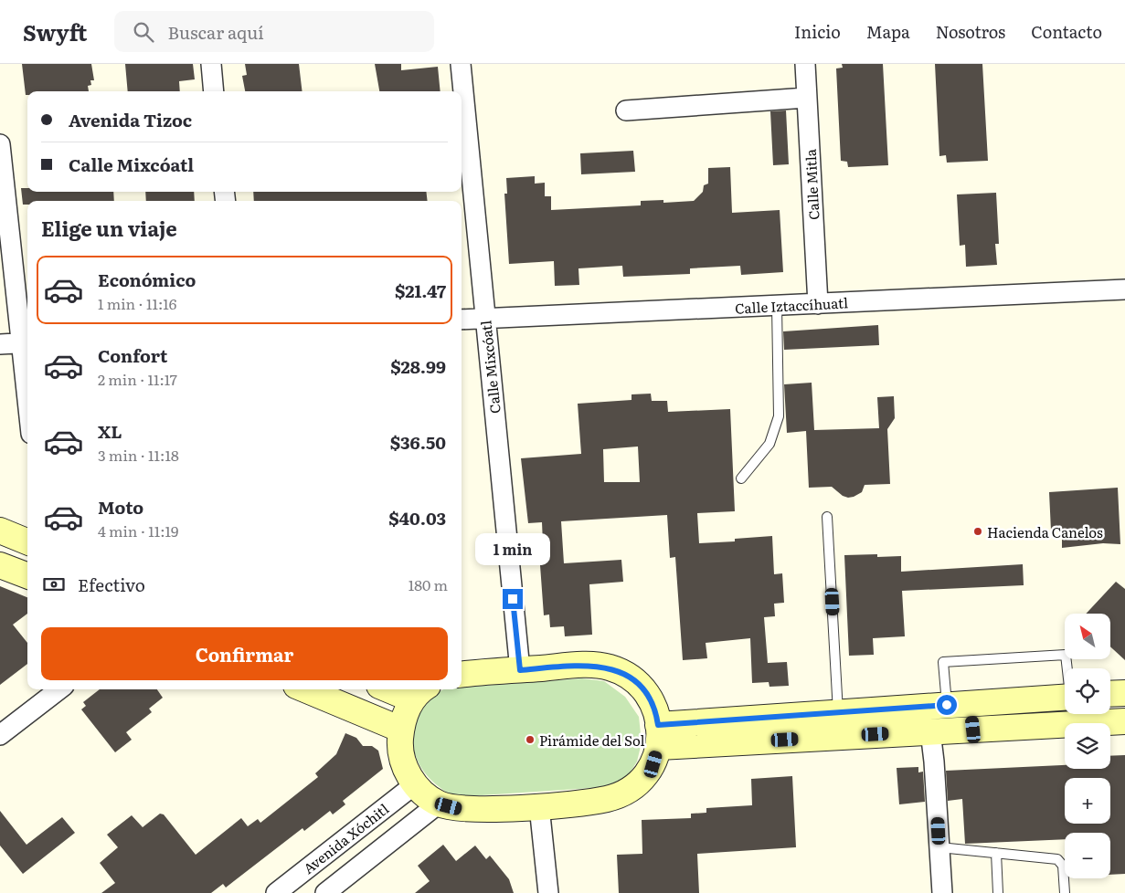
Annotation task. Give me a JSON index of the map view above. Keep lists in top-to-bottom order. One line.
{"streets":{"street":["Calle Mitla","Calle Iztaccíhuatl","Calle Mixcóatl","Avenida Xóchitl"]},"crossings":[["Calle Mitla","Calle Iztaccíhuatl"],["Calle Iztaccíhuatl","Calle Mixcóatl"]],"places":["Hacienda Canelos","Pirámide del Sol"],"north":"top left","page":{"header":"Swyft","search":"Buscar aquí","nav":["Inicio","Mapa","Nosotros","Contacto"],"banner":["Avenida Tizoc","Calle Mixcóatl"],"heading":"Elige un viaje","list":[{"name":"Económico","note":"1 min · 11:16","value":"$21.47"},{"name":"Confort","note":"2 min · 11:17","value":"$28.99"},{"name":"XL","note":"3 min · 11:18","value":"$36.50"},{"name":"Moto","note":"4 min · 11:19","value":"$40.03"}],"bubble":"1 min","pay":["Efectivo","180 m"],"map_buttons":["+","−"],"buttons":"Confirmar"}}
